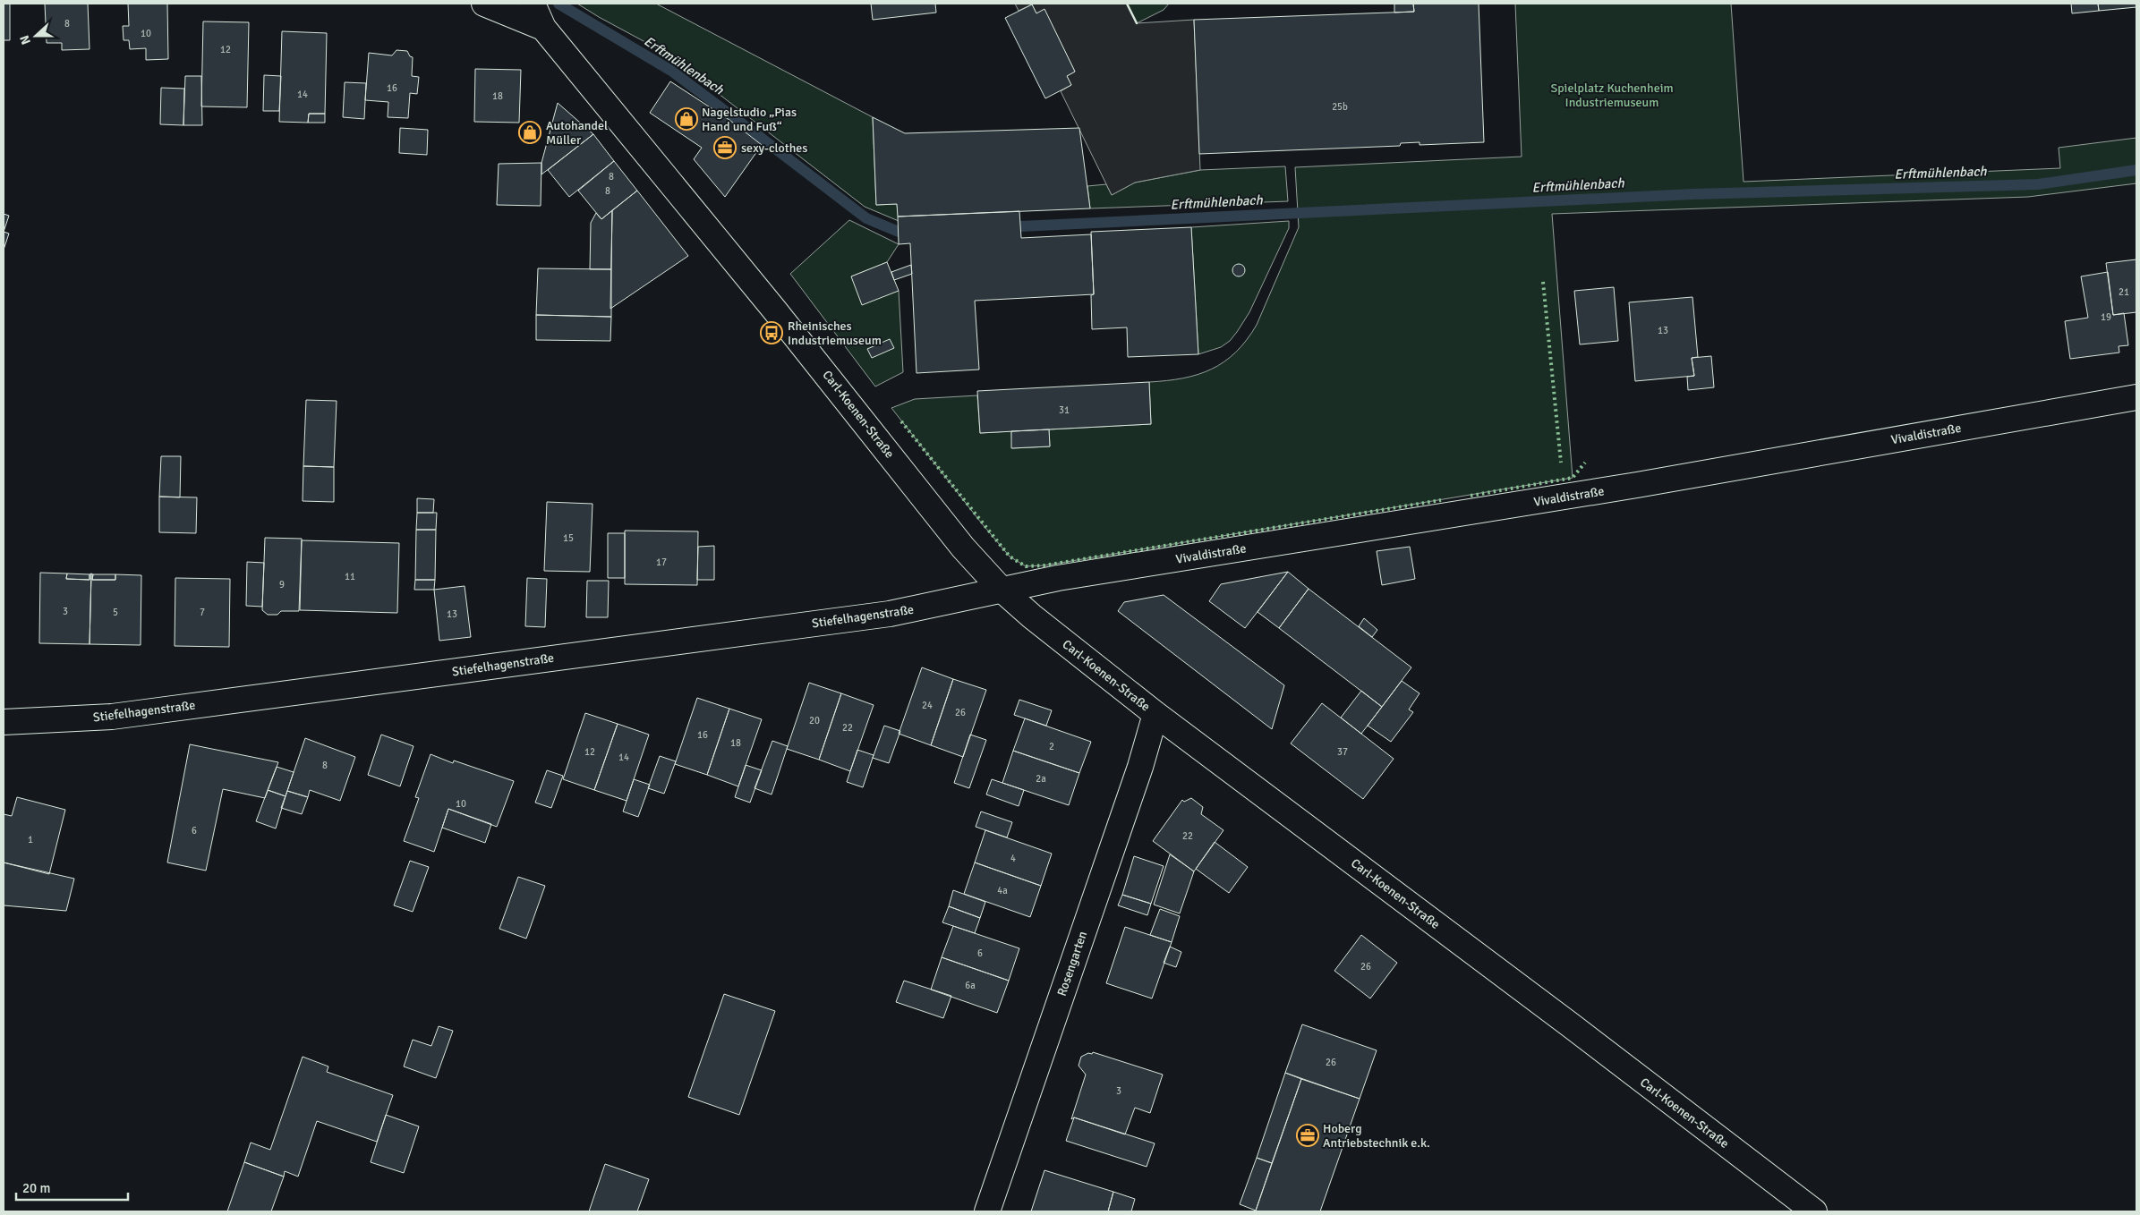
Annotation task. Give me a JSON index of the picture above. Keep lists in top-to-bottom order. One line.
{"streets":{"street":["Carl-Koenen-Straße","Vivaldistraße","Stiefelhagenstraße","Rosengarten"]},"crossings":[["Carl-Koenen-Straße","Vivaldistraße"],["Carl-Koenen-Straße","Stiefelhagenstraße"],["Carl-Koenen-Straße","Rosengarten"],["Vivaldistraße","Stiefelhagenstraße"]],"water":["Erftmühlenbach"],"parks":["Spielplatz Kuchenheim Industriemuseum"],"places":{"shop":["Nagelstudio „Pias Hand und Fuß“","Autohandel Müller"],"office":["sexy-clothes","Hoberg Antriebstechnik e.k."],"bus stop":["Rheinisches Industriemuseum"]},"house_numbers":["8","10","12","16","14","18","25b","8","8","21","19","13","31","15","17","11","9","3","5","7","13","24","26","20","22","16","18","2","12","37","14","8","2a","10","6","22","1","4","4a","6","26","6a","26","3"],"scale_bar":"20 m","north":"left"}
